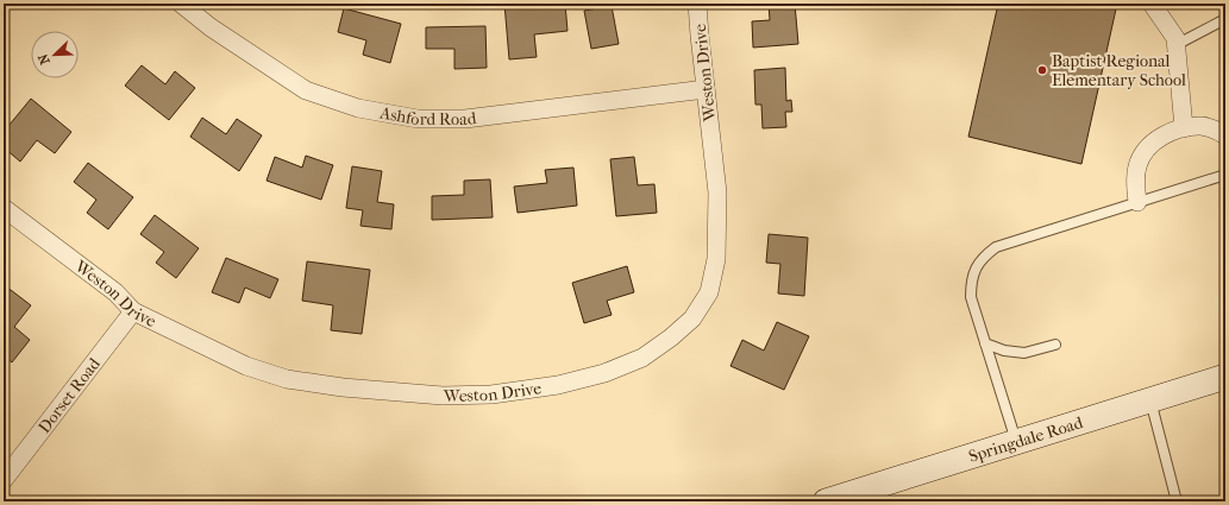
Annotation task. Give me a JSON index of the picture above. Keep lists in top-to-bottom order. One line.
{"streets":{"main road":["Springdale Road"],"street":["Weston Drive","Ashford Road","Dorset Road"]},"crossings":[["Weston Drive","Ashford Road"],["Weston Drive","Dorset Road"]],"places":["Baptist Regional Elementary School"],"north":"bottom left"}
